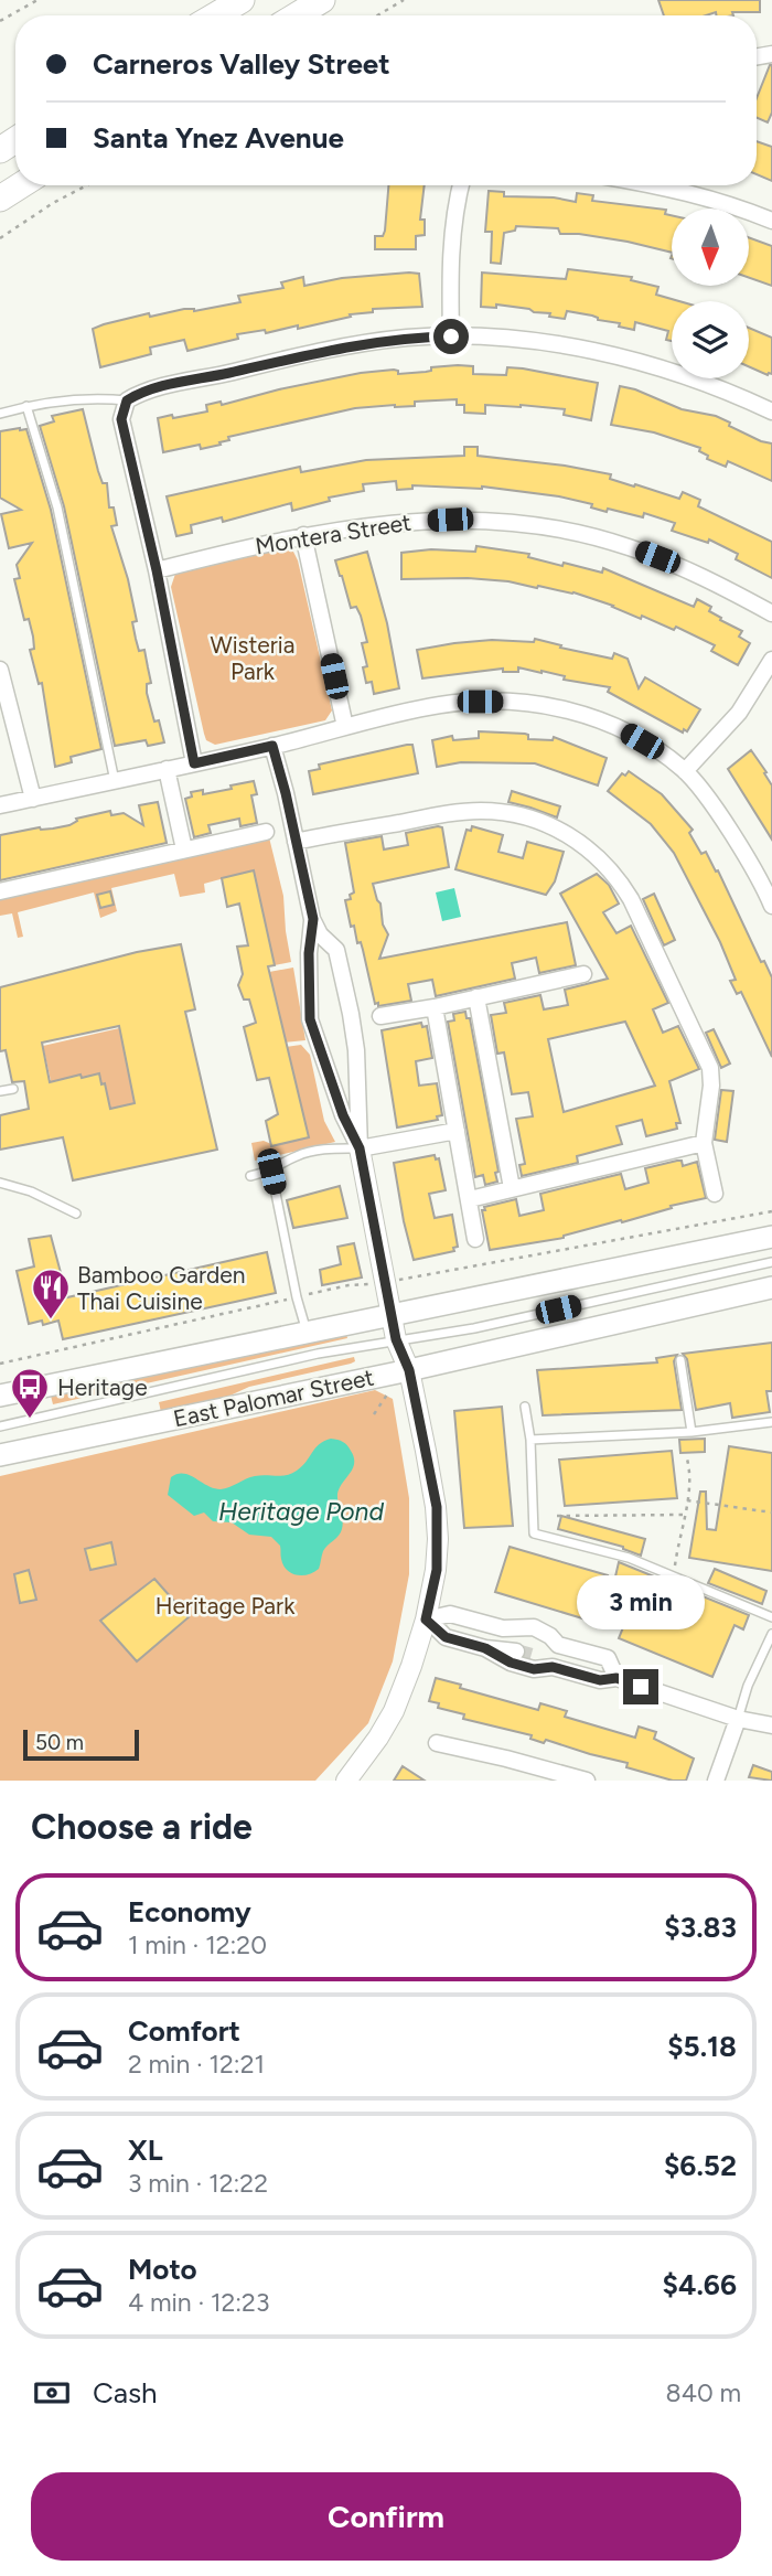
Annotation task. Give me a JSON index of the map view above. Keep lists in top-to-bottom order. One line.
{"streets":{"main road":["East Palomar Street"],"street":["Montera Street"]},"water":["Heritage Pond"],"parks":["Wisteria Park","Heritage Park"],"places":{"restaurant":["Bamboo Garden Thai Cuisine"],"bus stop":["Heritage"]},"scale_bar":"50 m","north":"bottom","page":{"banner":["Carneros Valley Street","Santa Ynez Avenue"],"bubble":"3 min","scale":"50 m","heading":"Choose a ride","list":[{"name":"Economy","note":"1 min · 12:20","value":"$3.83"},{"name":"Comfort","note":"2 min · 12:21","value":"$5.18"},{"name":"XL","note":"3 min · 12:22","value":"$6.52"},{"name":"Moto","note":"4 min · 12:23","value":"$4.66"}],"pay":["Cash","840 m"],"buttons":"Confirm"}}
